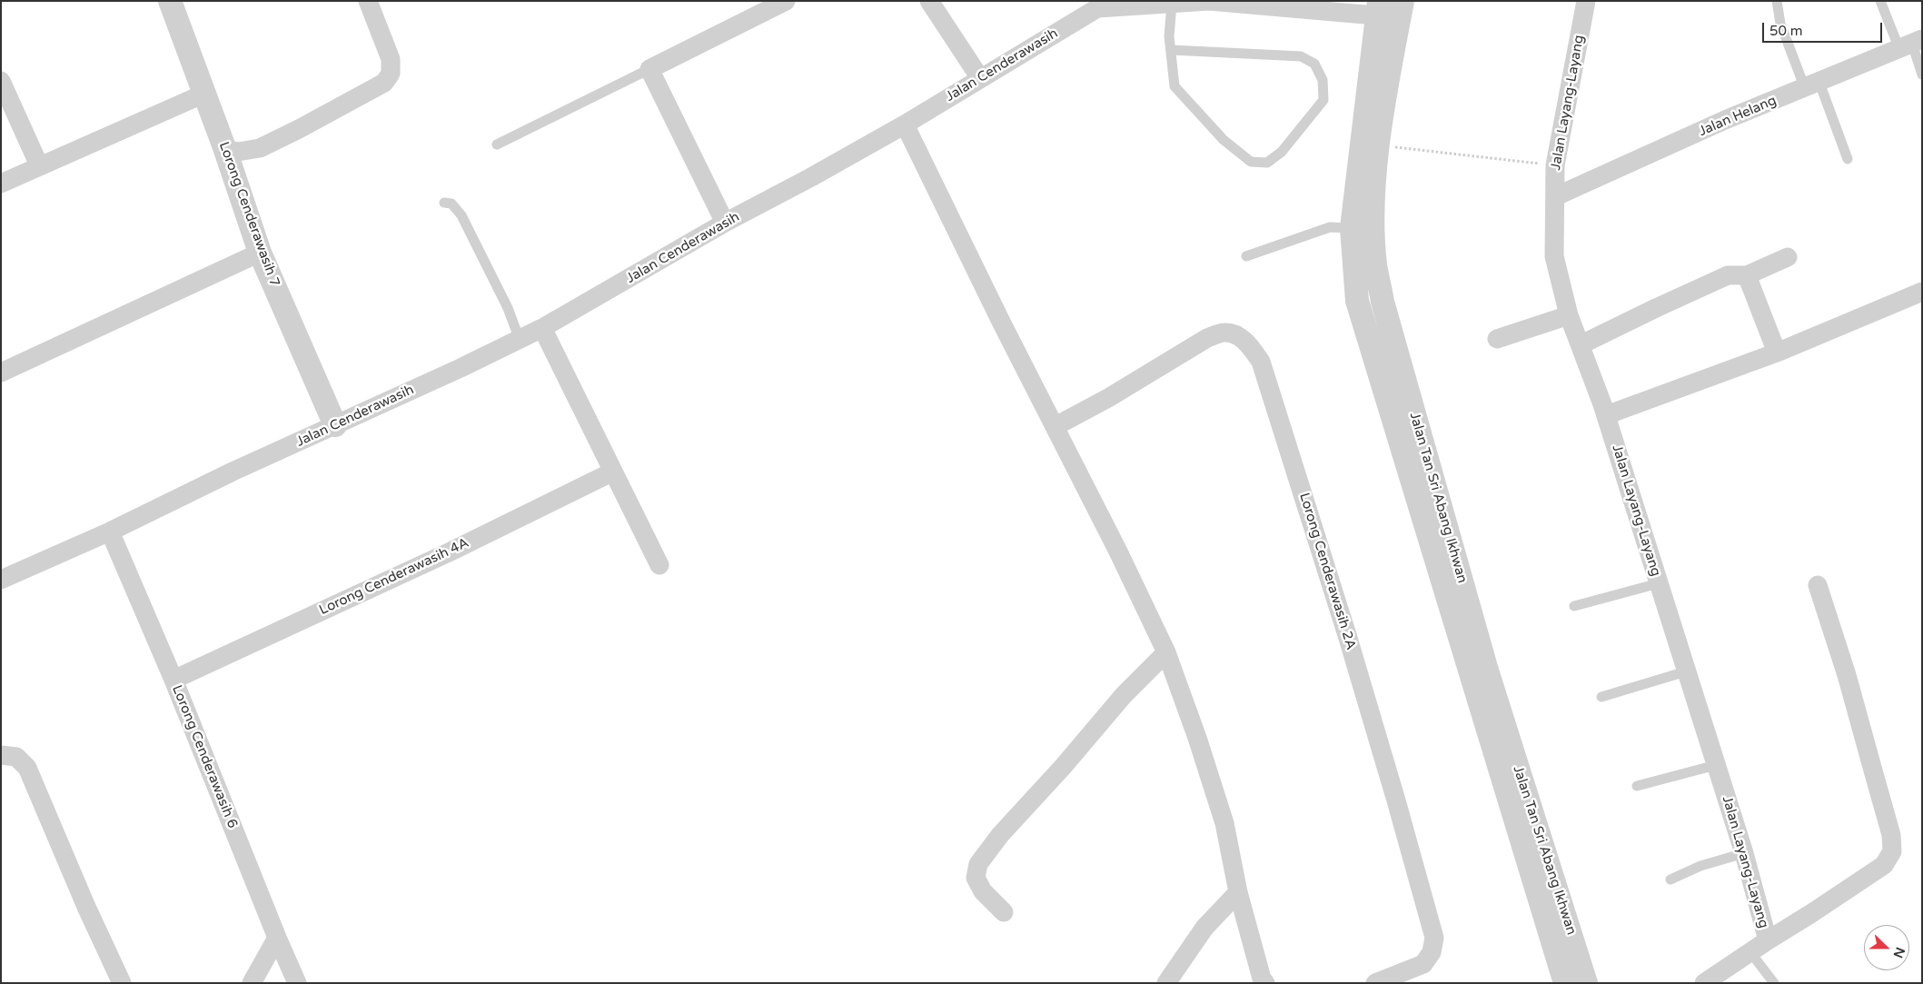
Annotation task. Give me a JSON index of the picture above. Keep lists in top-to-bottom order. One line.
{"streets":{"street":["Jalan Cenderawasih","Jalan Layang-Layang","Jalan Helang","Lorong Cenderawasih 7","Jalan Tan Sri Abang Ikhwan","Lorong Cenderawasih 2A","Lorong Cenderawasih 4A","Lorong Cenderawasih 6"]},"crossings":[["Jalan Cenderawasih","Lorong Cenderawasih 7"],["Jalan Cenderawasih","Jalan Tan Sri Abang Ikhwan"],["Jalan Cenderawasih","Lorong Cenderawasih 6"],["Jalan Layang-Layang","Jalan Helang"],["Lorong Cenderawasih 4A","Lorong Cenderawasih 6"]],"scale_bar":"50 m","north":"right"}
